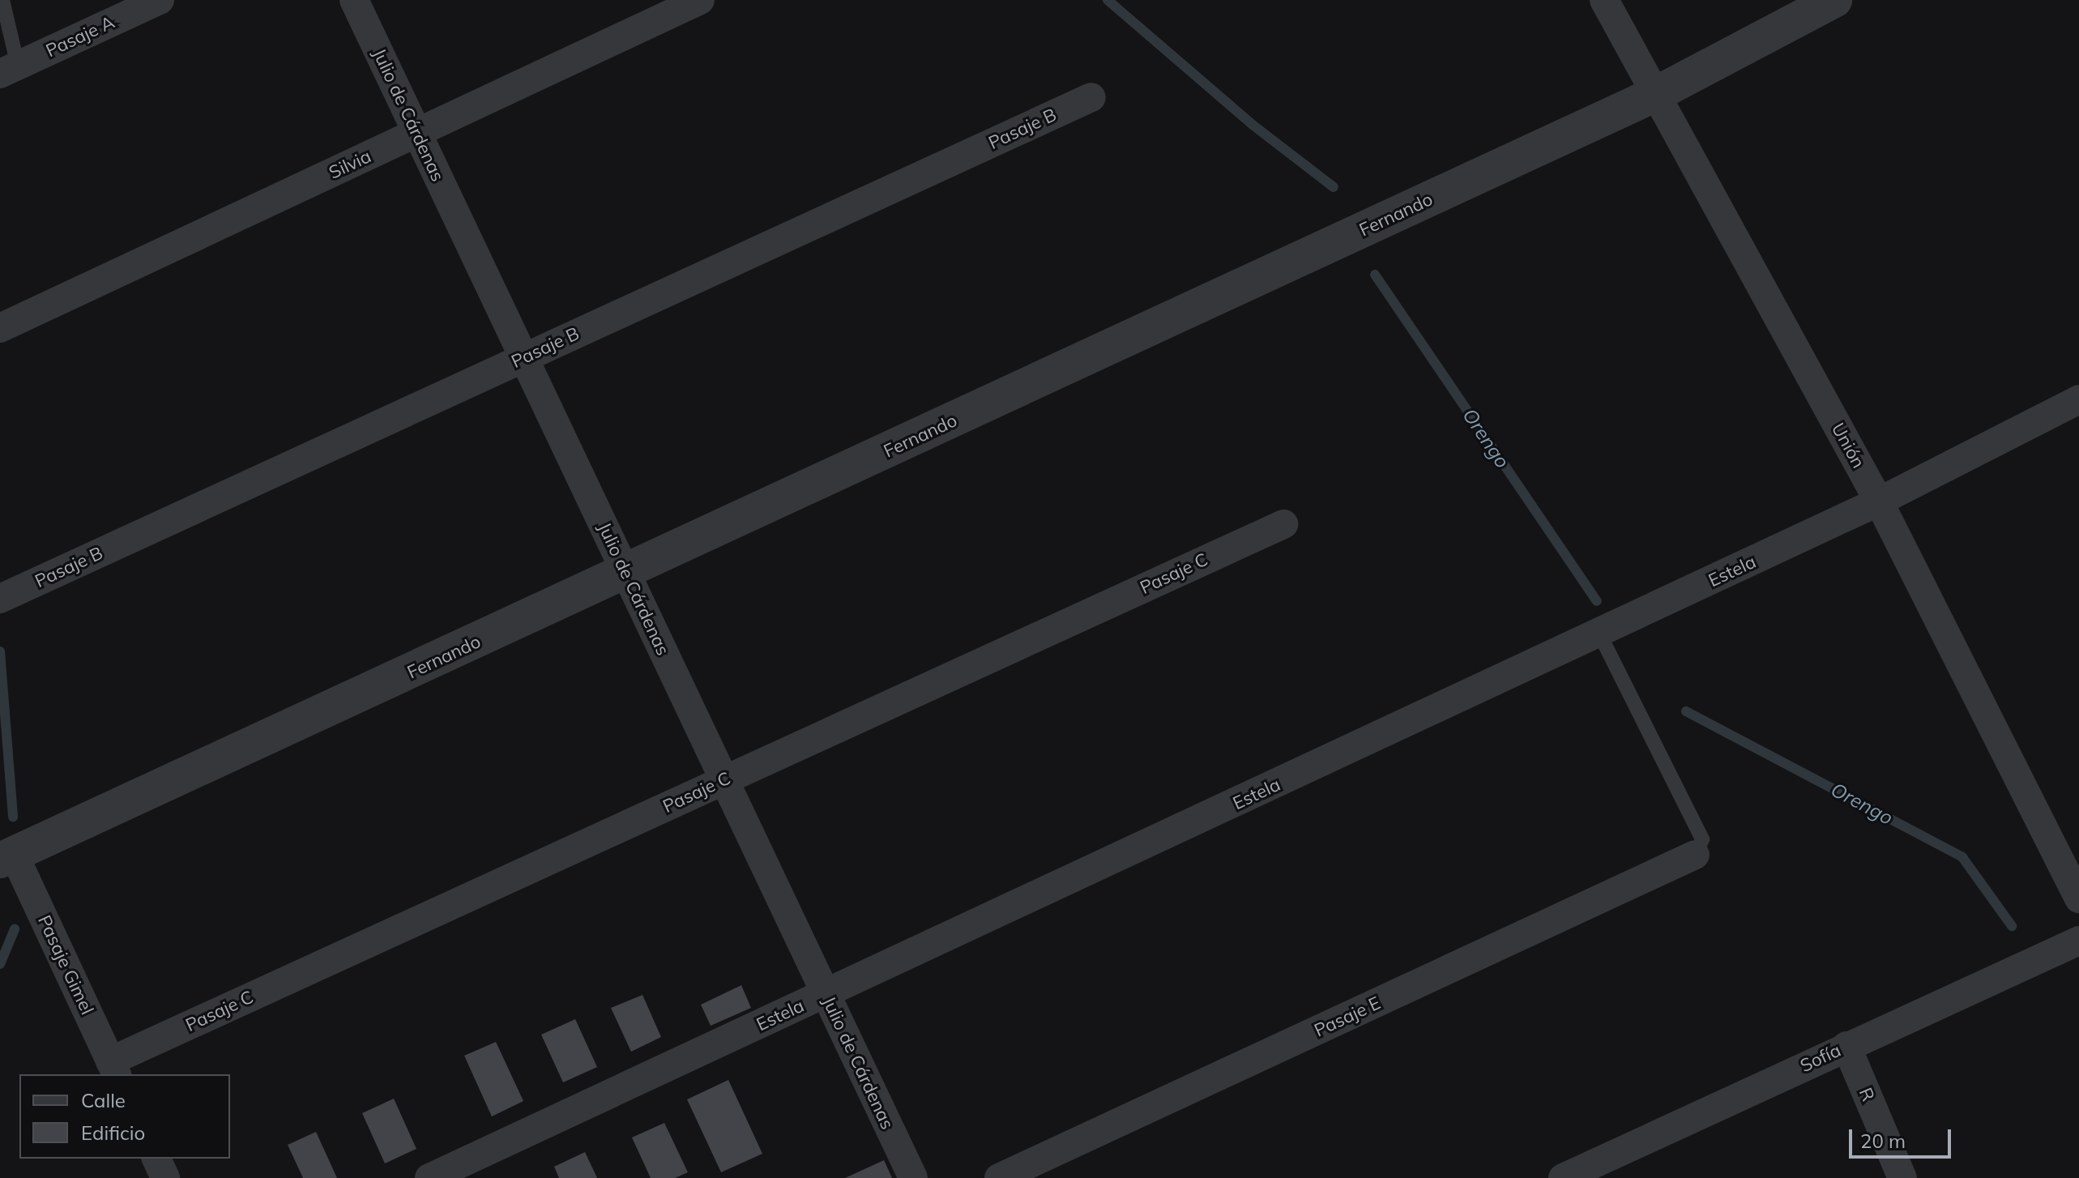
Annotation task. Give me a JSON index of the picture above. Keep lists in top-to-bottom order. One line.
{"streets":{"street":["Pasaje A","Julio de Cárdenas","Pasaje B","Silvia","Fernando","Unión","Estela","Pasaje C","Pasaje Gimel","Pasaje E","Sofía","R"]},"crossings":[["Julio de Cárdenas","Pasaje B"],["Julio de Cárdenas","Silvia"],["Julio de Cárdenas","Fernando"],["Julio de Cárdenas","Estela"],["Julio de Cárdenas","Pasaje C"],["Fernando","Unión"],["Fernando","Pasaje Gimel"],["Unión","Estela"],["Pasaje C","Pasaje Gimel"],["Sofía","R"]],"water":["Orengo"],"legend":["Calle","Edificio"],"scale_bar":"20 m"}
